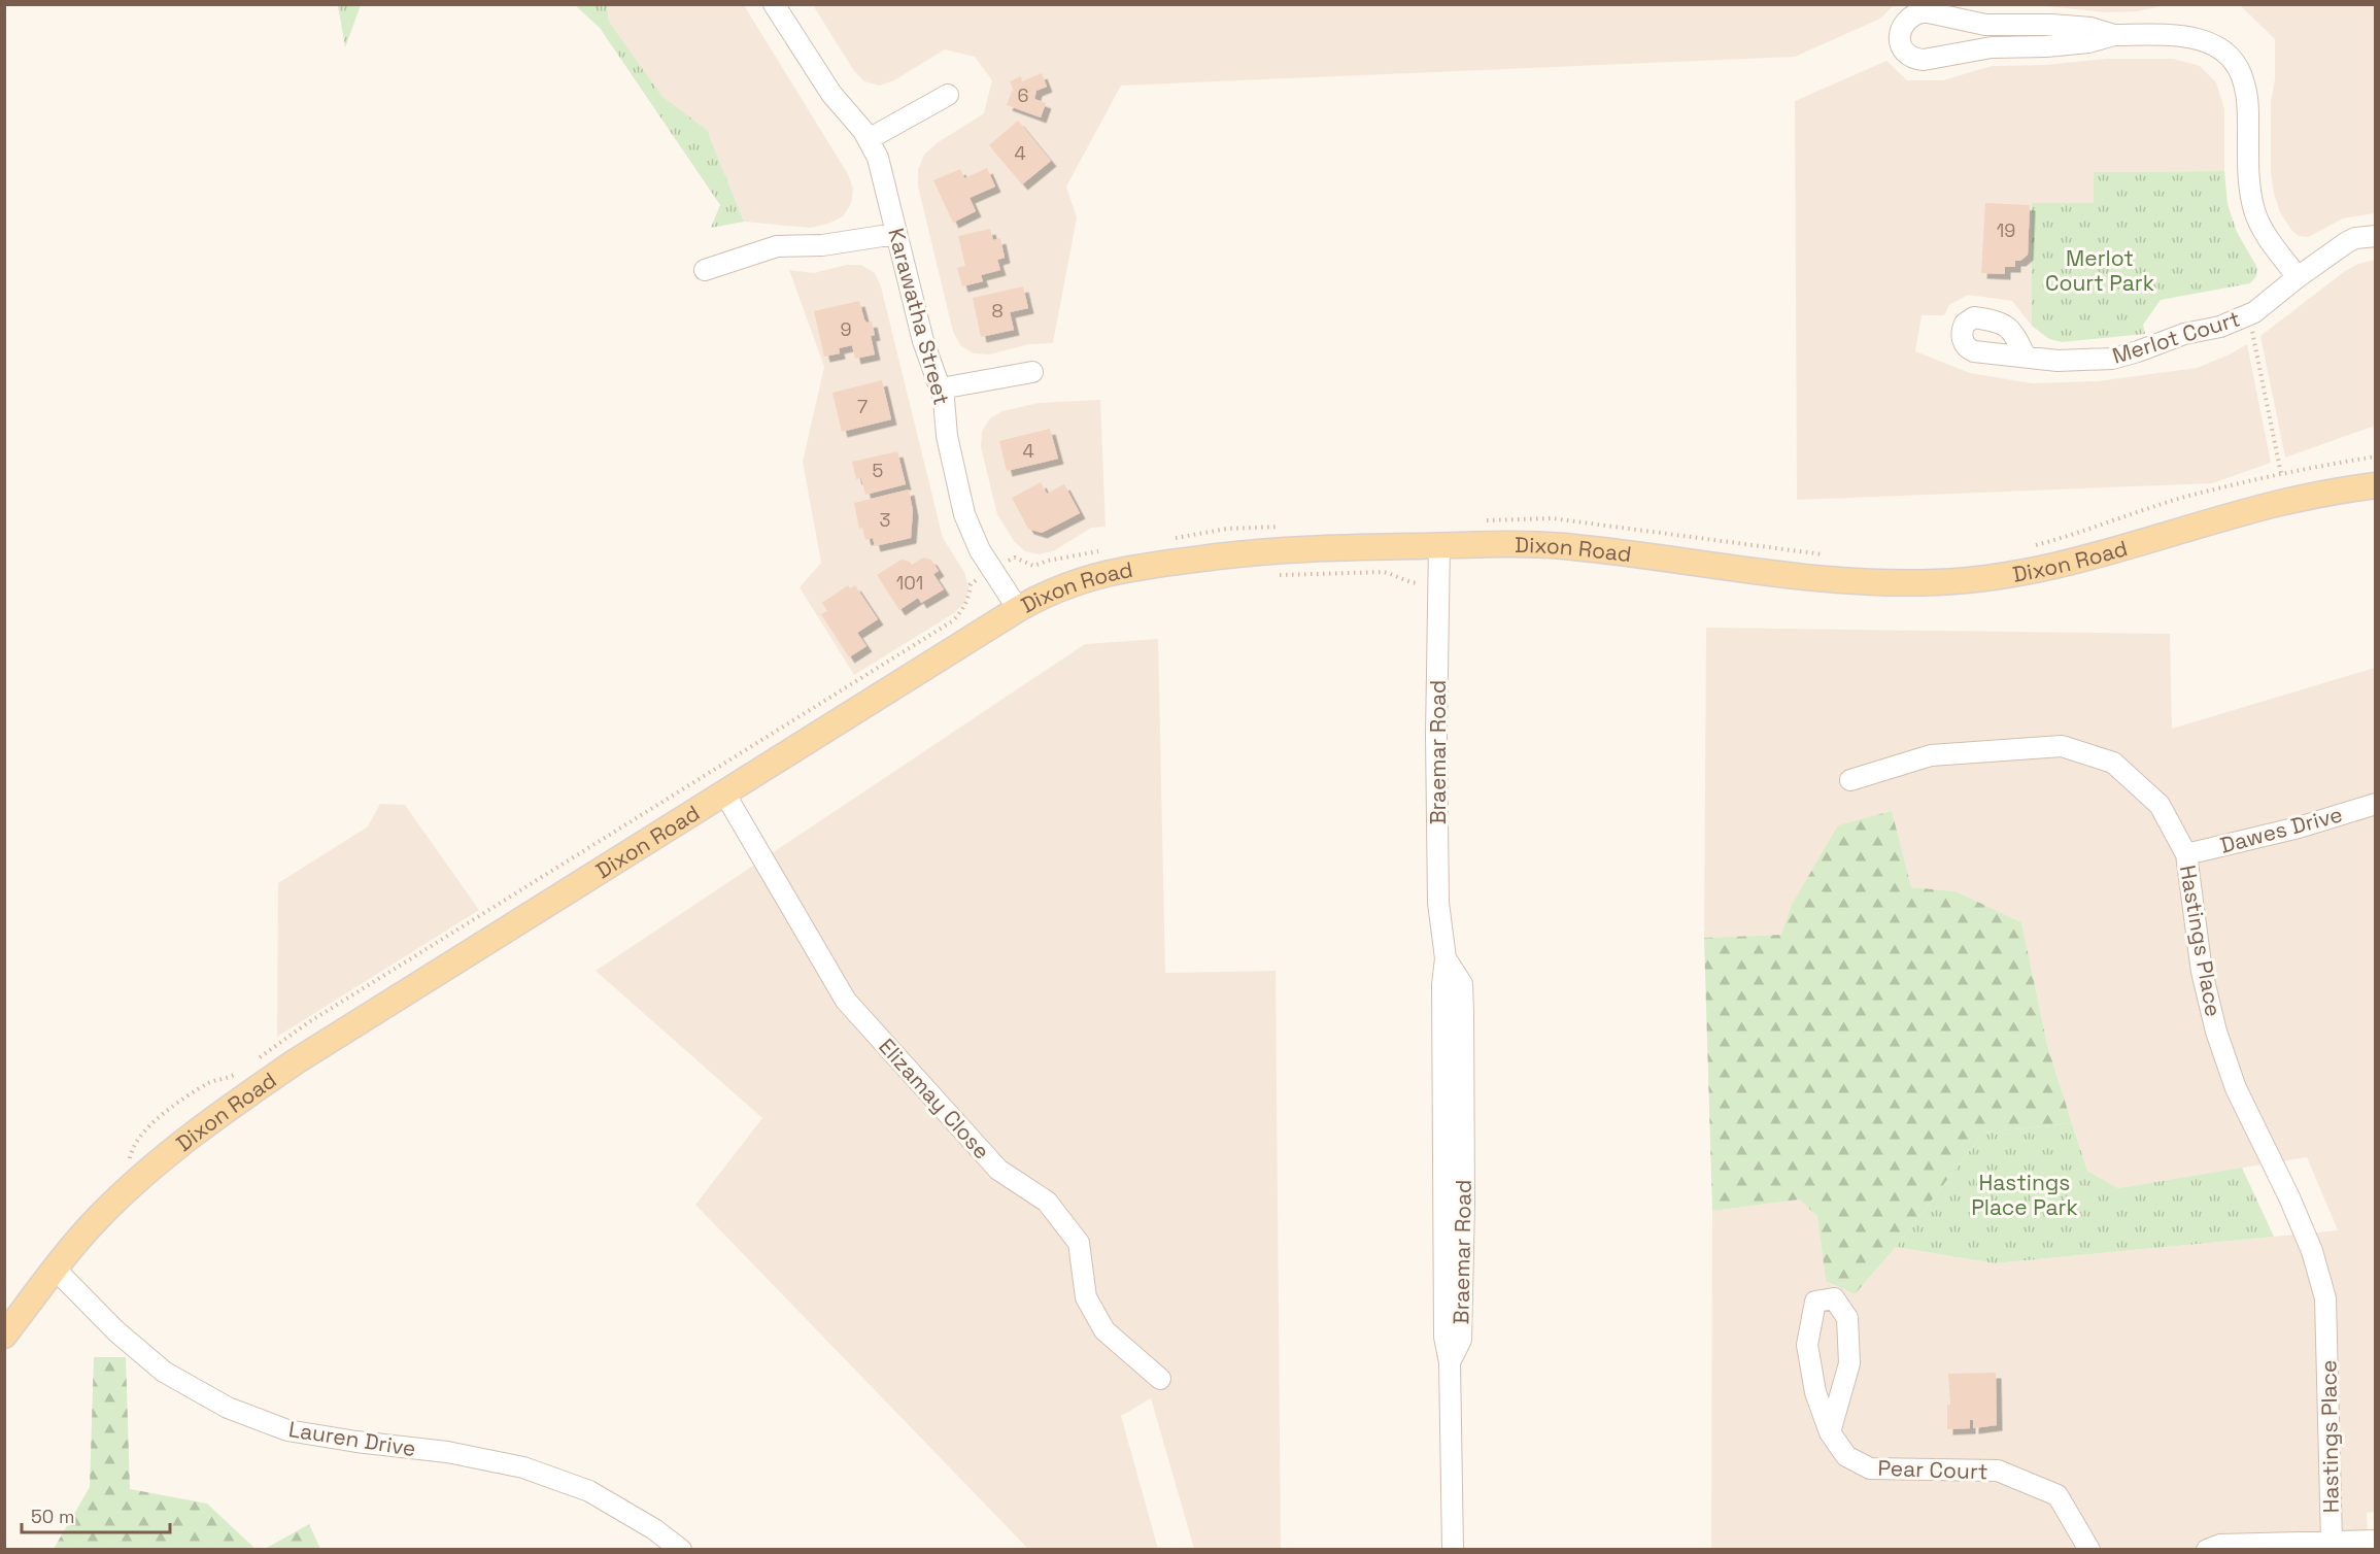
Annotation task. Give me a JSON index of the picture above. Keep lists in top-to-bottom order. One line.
{"streets":{"main road":["Dixon Road"],"street":["Karawatha Street","Merlot Court","Braemar Road","Dawes Drive","Hastings Place","Elizamay Close","Lauren Drive","Pear Court"]},"crossings":[["Karawatha Street","Dixon Road"],["Dixon Road","Braemar Road"],["Dixon Road","Elizamay Close"],["Dixon Road","Lauren Drive"],["Dawes Drive","Hastings Place"]],"parks":["Merlot Court Park","Hastings Place Park"],"house_numbers":["6","4","19","8","9","7","4","5","3","101"],"scale_bar":"50 m"}
